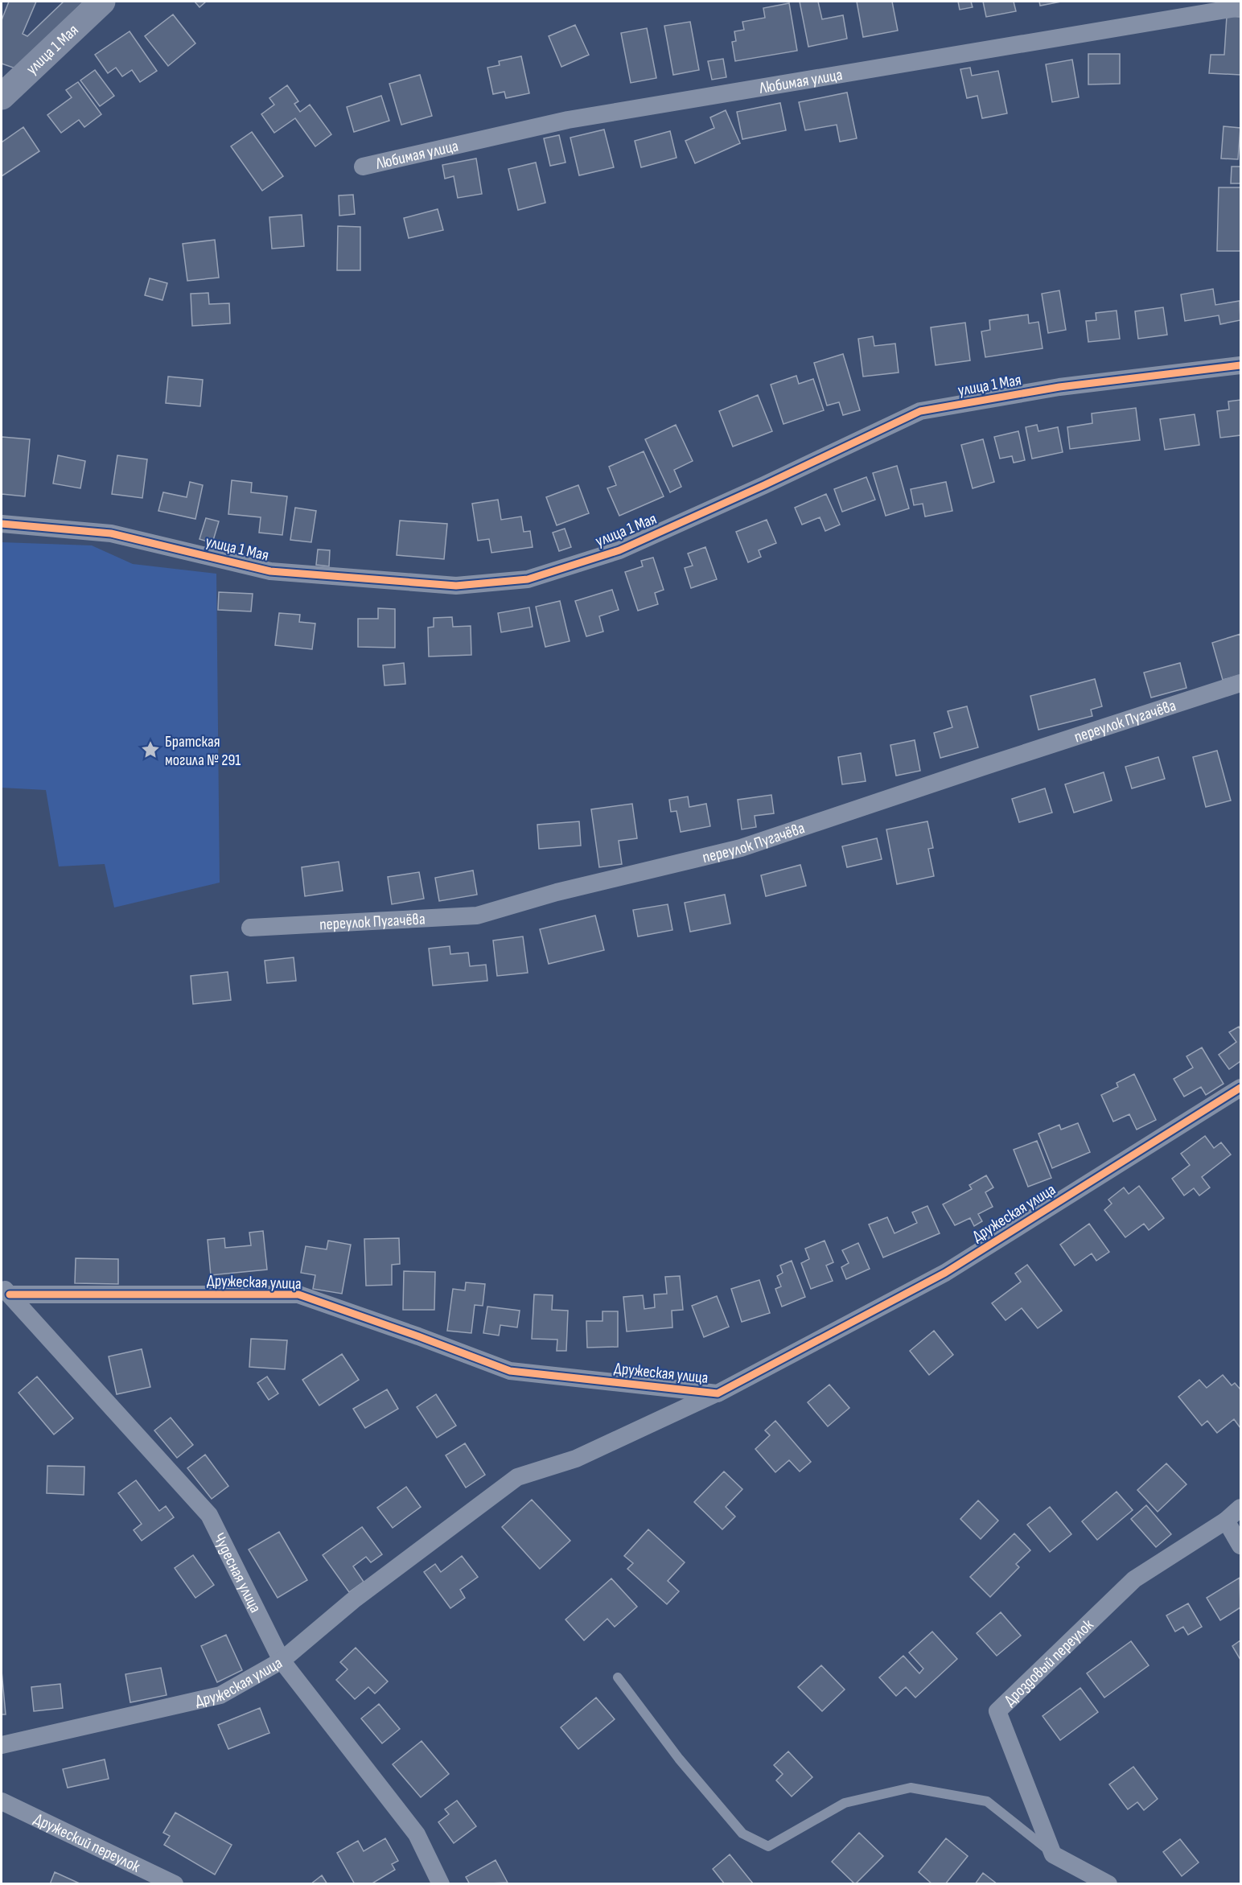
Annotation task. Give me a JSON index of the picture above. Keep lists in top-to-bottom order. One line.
{"streets":{"street":["улица 1 Мая","Любимая улица","переулок Пугачёва","Дружеская улица","Чудесная улица","Дроздовый переулок","Дружеский переулок"]},"crossings":[["Дружеская улица","Чудесная улица"]],"places":{"place":["Братская могила № 291"]}}
